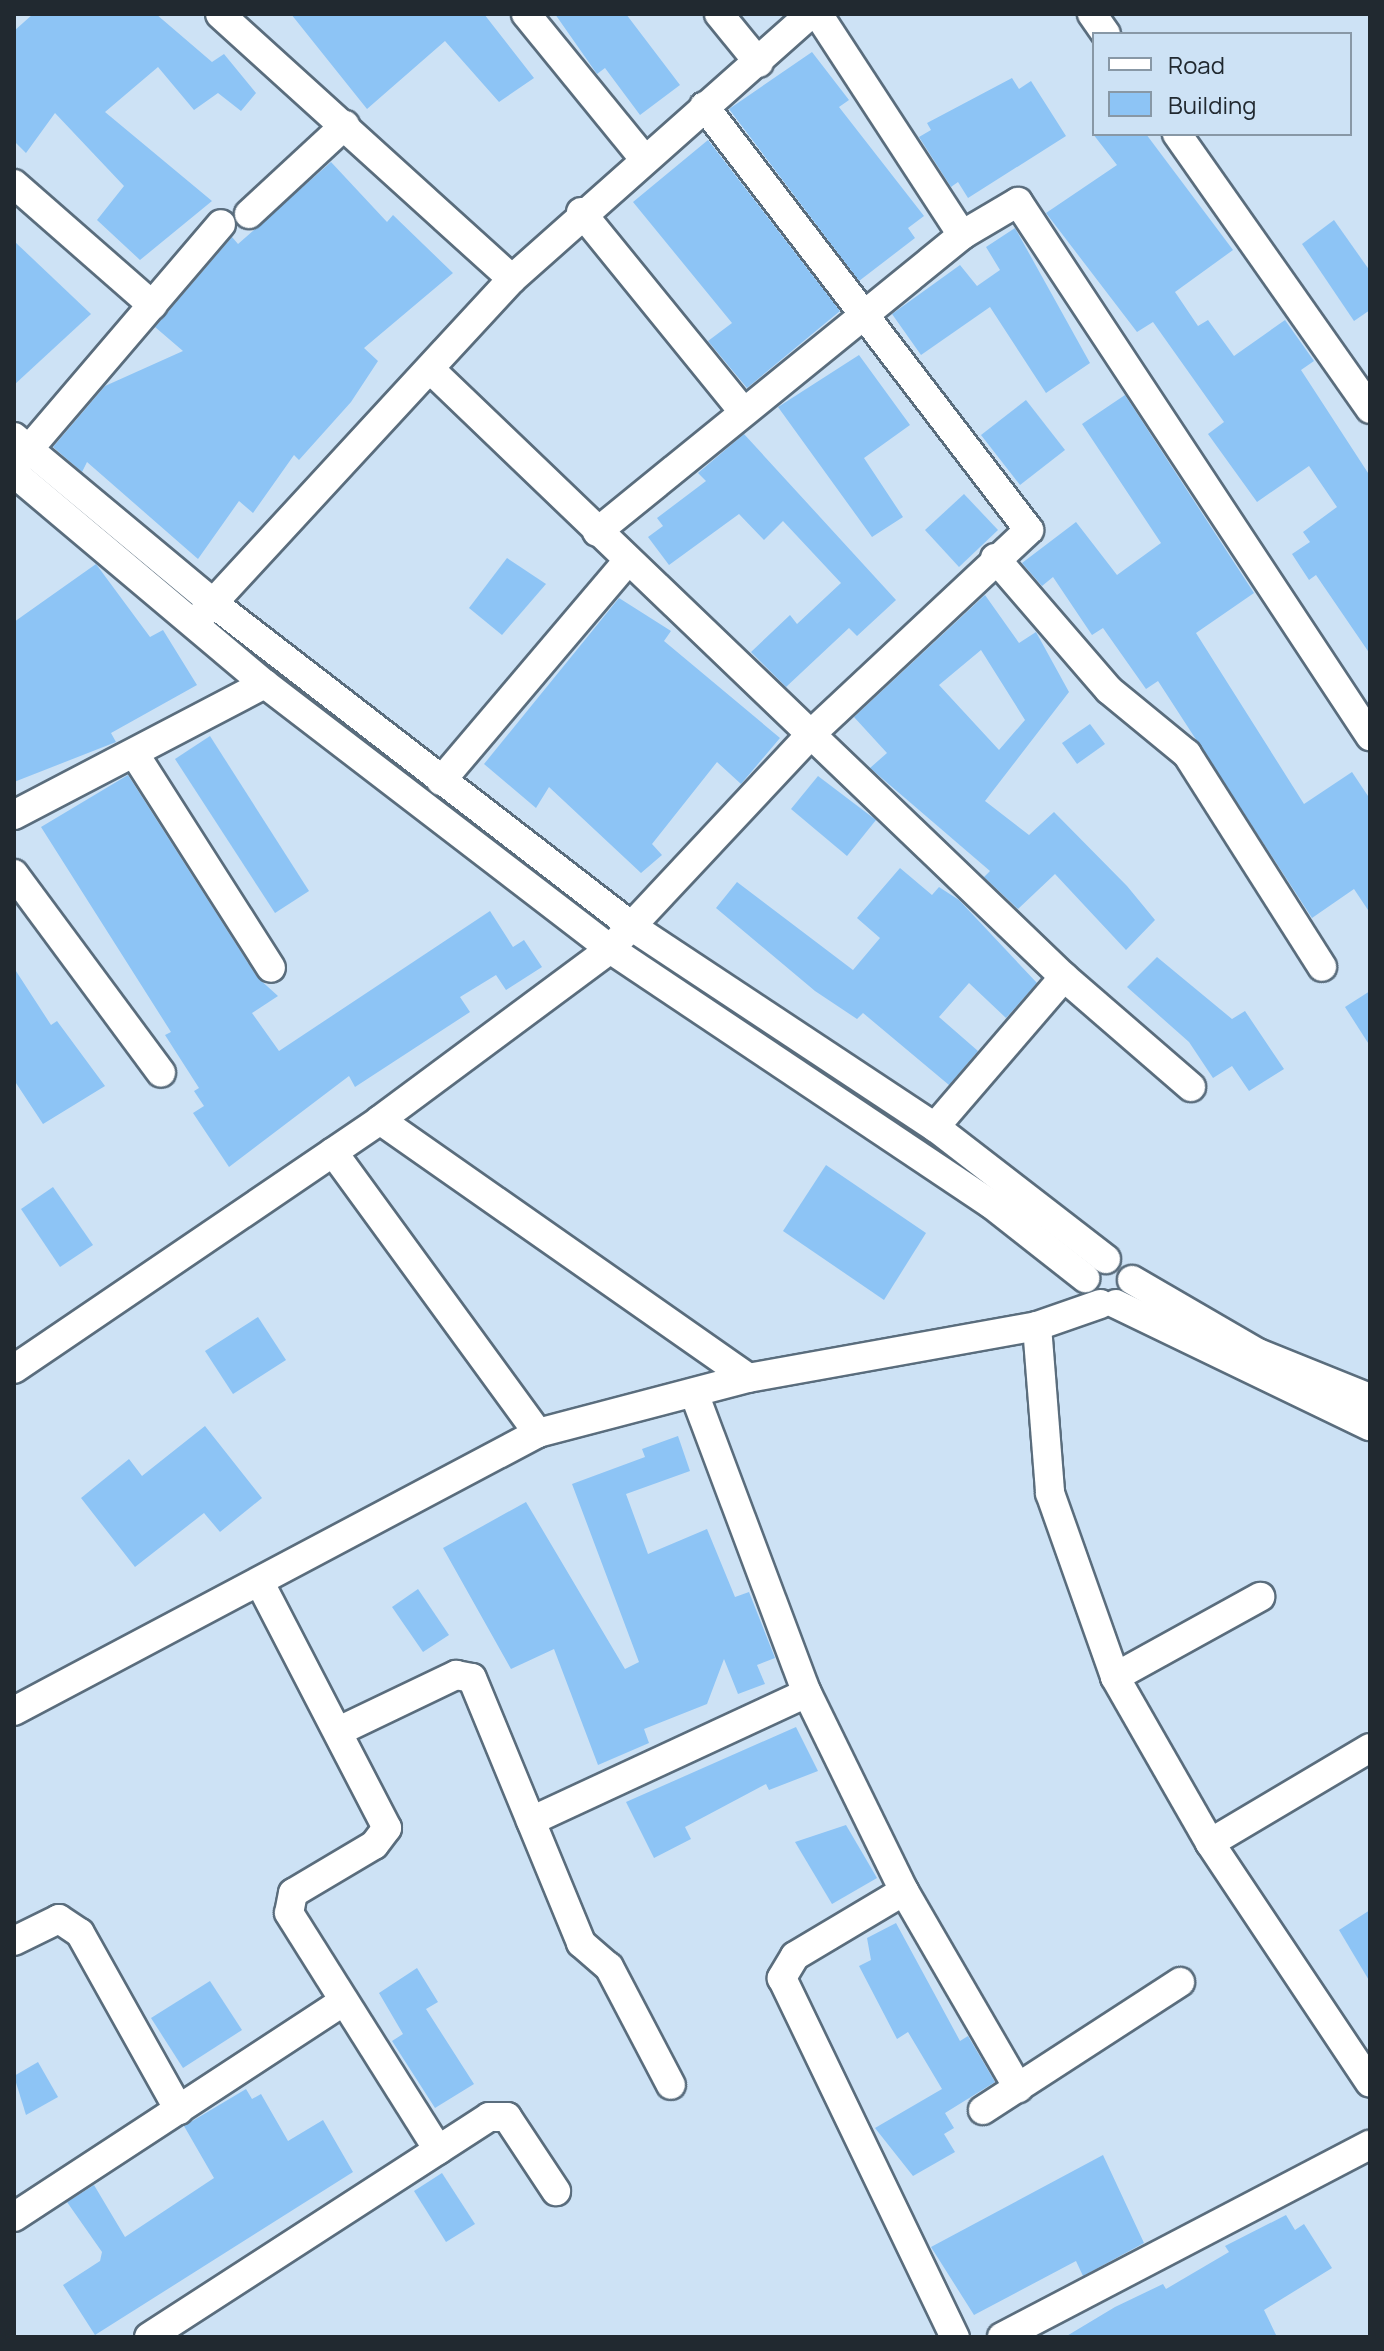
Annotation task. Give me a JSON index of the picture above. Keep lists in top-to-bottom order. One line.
{"legend":["Road","Building"]}
